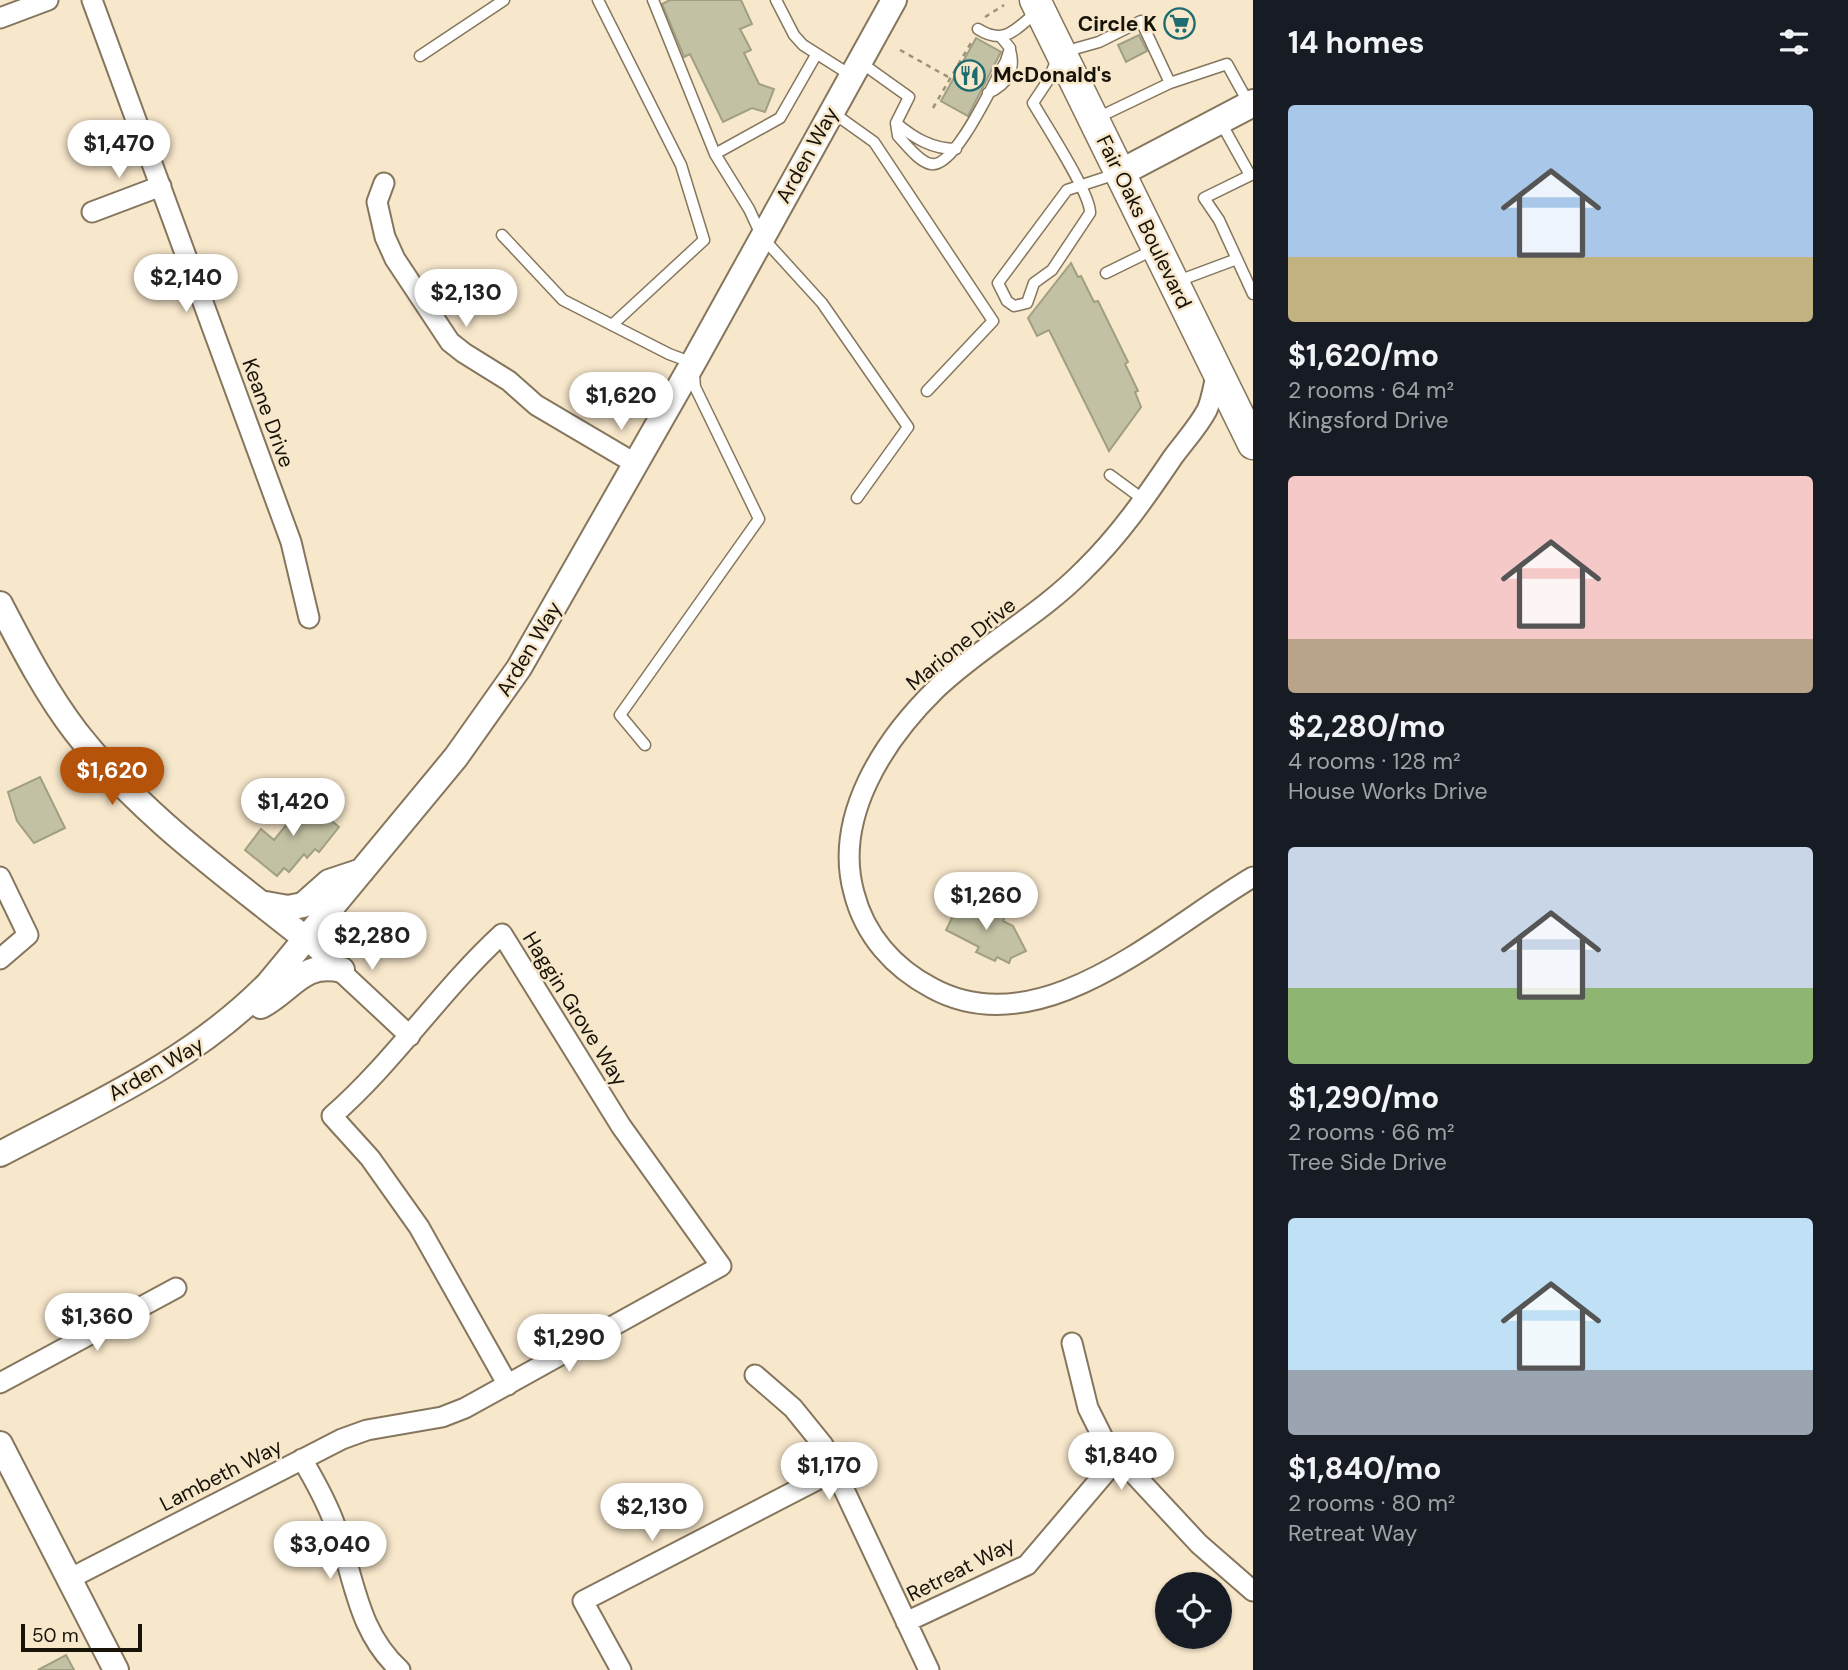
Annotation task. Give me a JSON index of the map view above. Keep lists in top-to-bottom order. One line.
{"streets":{"main road":["Fair Oaks Boulevard"],"street":["Arden Way","Keane Drive","Marione Drive","Haggin Grove Way","Lambeth Way","Retreat Way"]},"crossings":[["Fair Oaks Boulevard","Marione Drive"],["Haggin Grove Way","Lambeth Way"]],"places":{"supermarket":["Circle K"],"restaurant":["McDonald's"]},"scale_bar":"50 m","page":{"heading":"14 homes","list":[{"name":"$1,620/mo","note":"2 rooms · 64 m² · Kingsford Drive"},{"name":"$2,280/mo","note":"4 rooms · 128 m² · House Works Drive"},{"name":"$1,290/mo","note":"2 rooms · 66 m² · Tree Side Drive"},{"name":"$1,840/mo","note":"2 rooms · 80 m² · Retreat Way"}],"price":["$1,470","$2,140","$2,130","$1,620","$1,620","$1,420","$1,260","$2,280","$1,360","$1,290","$1,840","$1,170","$2,130","$3,040"],"scale":"50 m"}}
